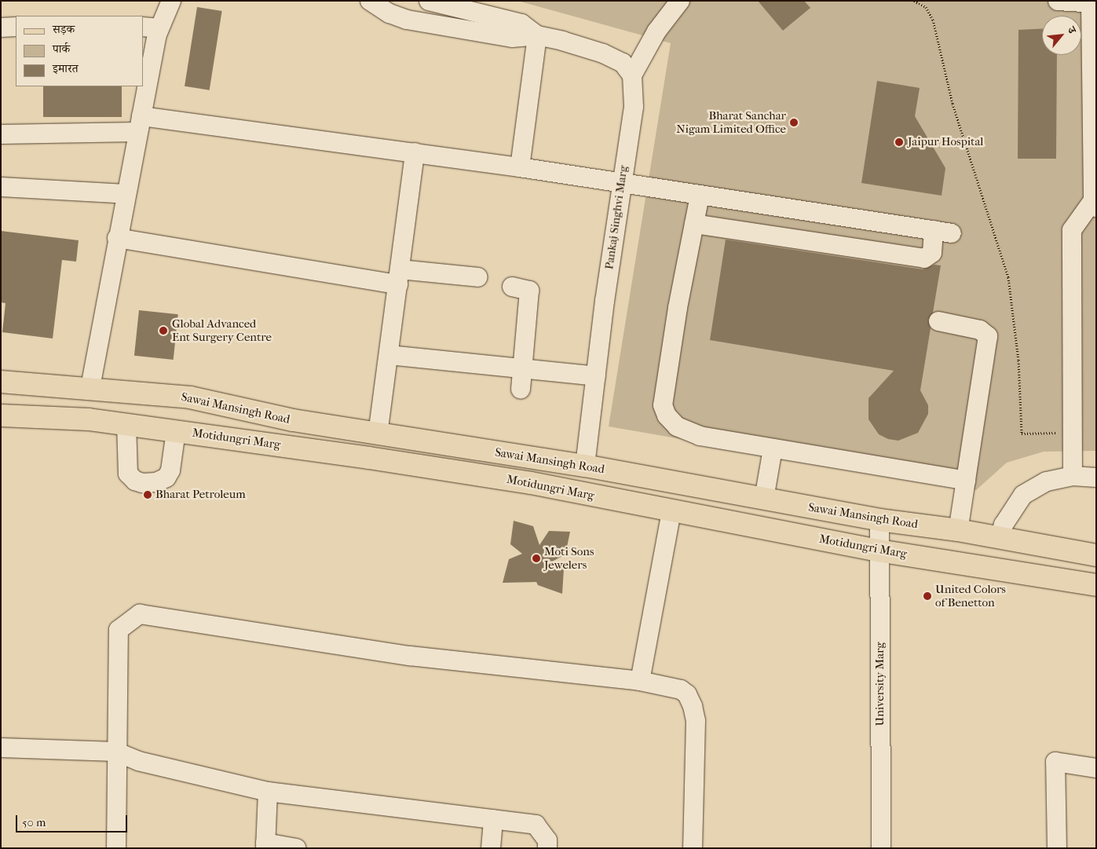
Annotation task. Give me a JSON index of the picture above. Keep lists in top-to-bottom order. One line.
{"streets":{"main road":["Sawai Mansingh Road","Motidungri Marg"],"street":["Pankaj Singhvi Marg","University Marg"]},"crossings":[["Pankaj Singhvi Marg","Sawai Mansingh Road"],["Sawai Mansingh Road","University Marg"],["Motidungri Marg","University Marg"]],"places":["Bharat Sanchar Nigam Limited Office","Jaipur Hospital","Global Advanced Ent Surgery Centre","Bharat Petroleum","Moti Sons Jewelers","United Colors of Benetton"],"legend":["सड़क","पार्क","इमारत"],"scale_bar":"50 m","north":"top right"}
